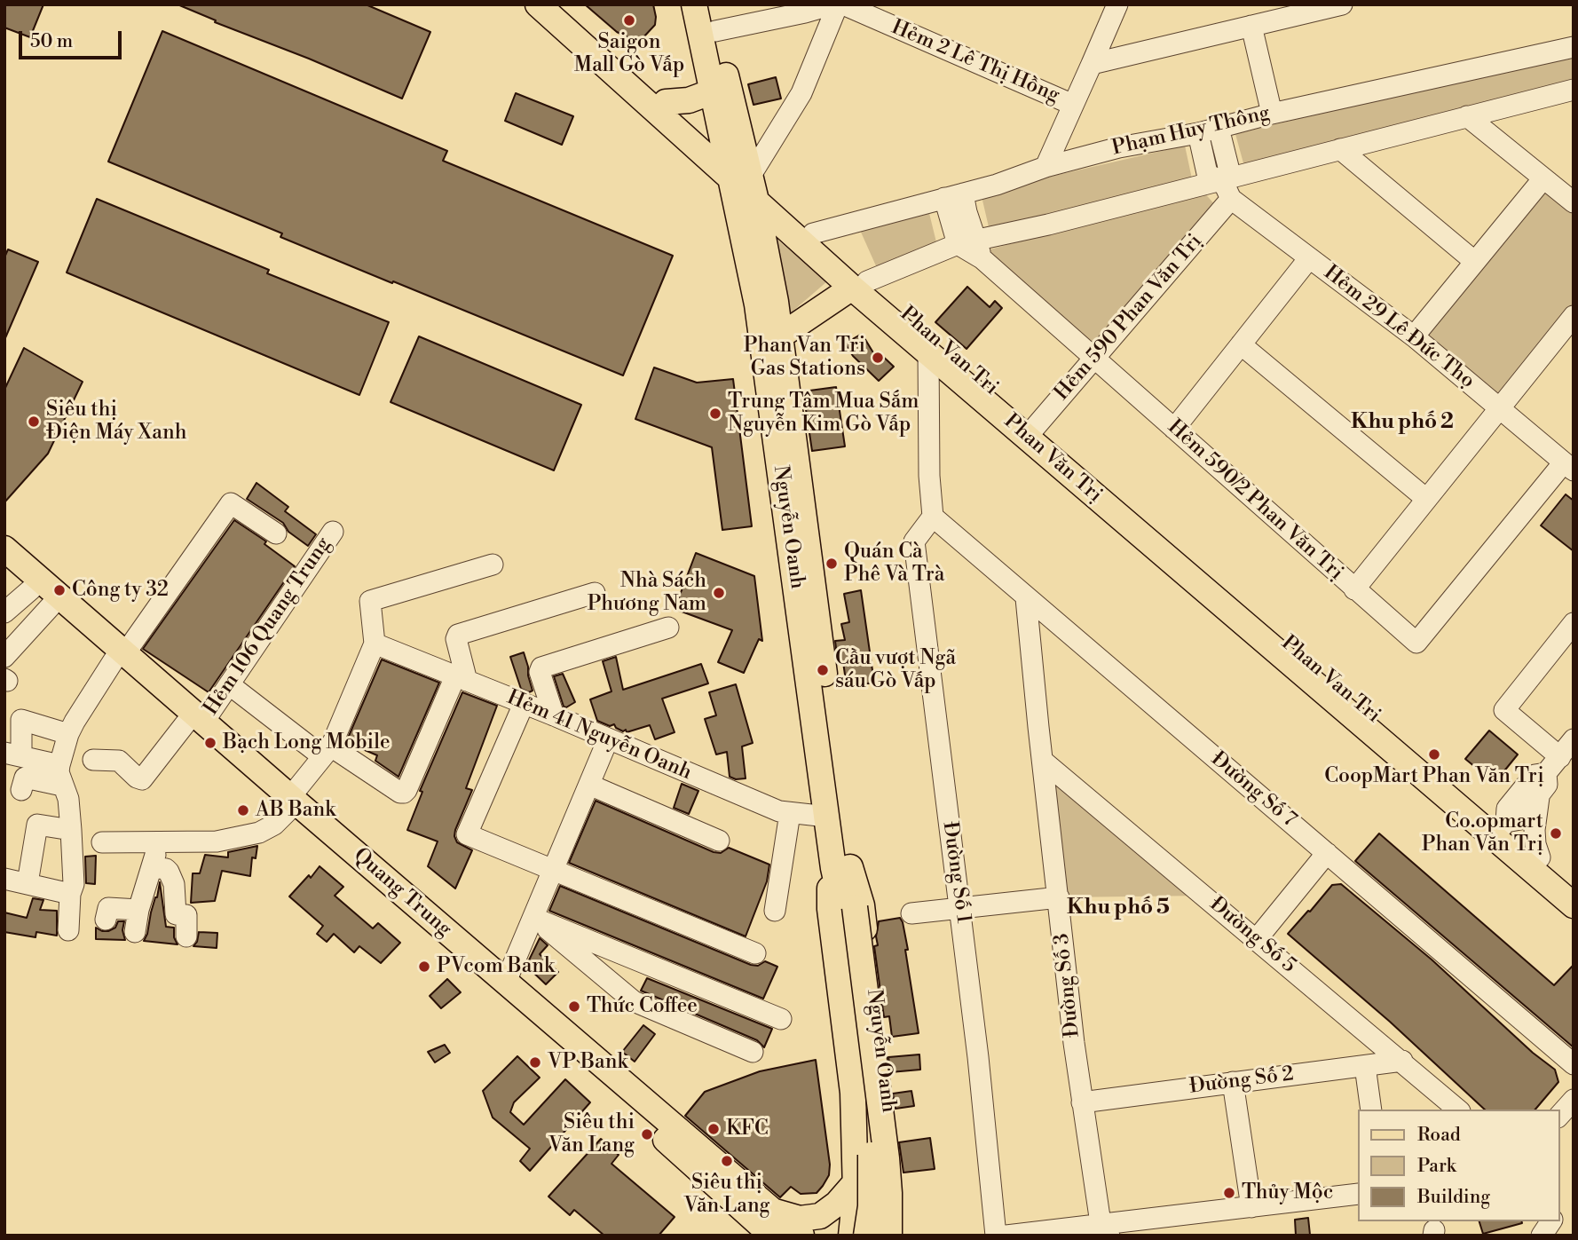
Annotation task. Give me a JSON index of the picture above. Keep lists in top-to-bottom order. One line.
{"streets":{"main road":["Phan Van Tri","Phan Văn Trị","Nguyễn Oanh","Quang Trung"],"street":["Hẻm 2 Lê Thị Hồng","Phạm Huy Thông","Hẻm 590 Phan Văn Trị","Hẻm 29 Lê Đức Thọ","Hẻm 590/2 Phan Văn Trị","Hẻm 106 Quang Trung","Hẻm 41 Nguyễn Oanh","Đường Số 7","Đường Số 1","Đường Số 5","Đường Số 3","Đường Số 2"]},"crossings":[["Phạm Huy Thông","Hẻm 29 Lê Đức Thọ"],["Phạm Huy Thông","Phan Van Tri"],["Hẻm 590 Phan Văn Trị","Hẻm 29 Lê Đức Thọ"],["Hẻm 590 Phan Văn Trị","Phan Van Tri"],["Hẻm 590 Phan Văn Trị","Phan Văn Trị"],["Hẻm 590 Phan Văn Trị","Hẻm 590/2 Phan Văn Trị"],["Hẻm 29 Lê Đức Thọ","Hẻm 590/2 Phan Văn Trị"],["Phan Van Tri","Phan Văn Trị"],["Phan Van Tri","Nguyễn Oanh"],["Phan Văn Trị","Nguyễn Oanh"],["Nguyễn Oanh","Hẻm 41 Nguyễn Oanh"],["Hẻm 106 Quang Trung","Quang Trung"],["Đường Số 7","Đường Số 1"],["Đường Số 7","Đường Số 3"],["Đường Số 5","Đường Số 3"],["Đường Số 5","Đường Số 2"],["Đường Số 3","Đường Số 2"]],"districts":["Khu phố 2","Khu phố 5"],"places":["Saigon Mall Gò Vấp","Phan Van Tri Gas Stations","Trung Tâm Mua Sắm Nguyễn Kim Gò Vấp","Siêu thị Điện Máy Xanh","Quán Cà Phê Và Trà","Công ty 32","Nhà Sách Phương Nam","Cầu vượt Ngã sáu Gò Vấp","Bạch Long Mobile","CoopMart Phan Văn Trị","AB Bank","Co.opmart Phan Văn Trị","PVcom Bank","Thức Coffee","VP Bank","KFC","Siêu thi Văn Lang","Siêu thị Văn Lang","Thủy Mộc"],"legend":["Road","Park","Building"],"scale_bar":"50 m"}
